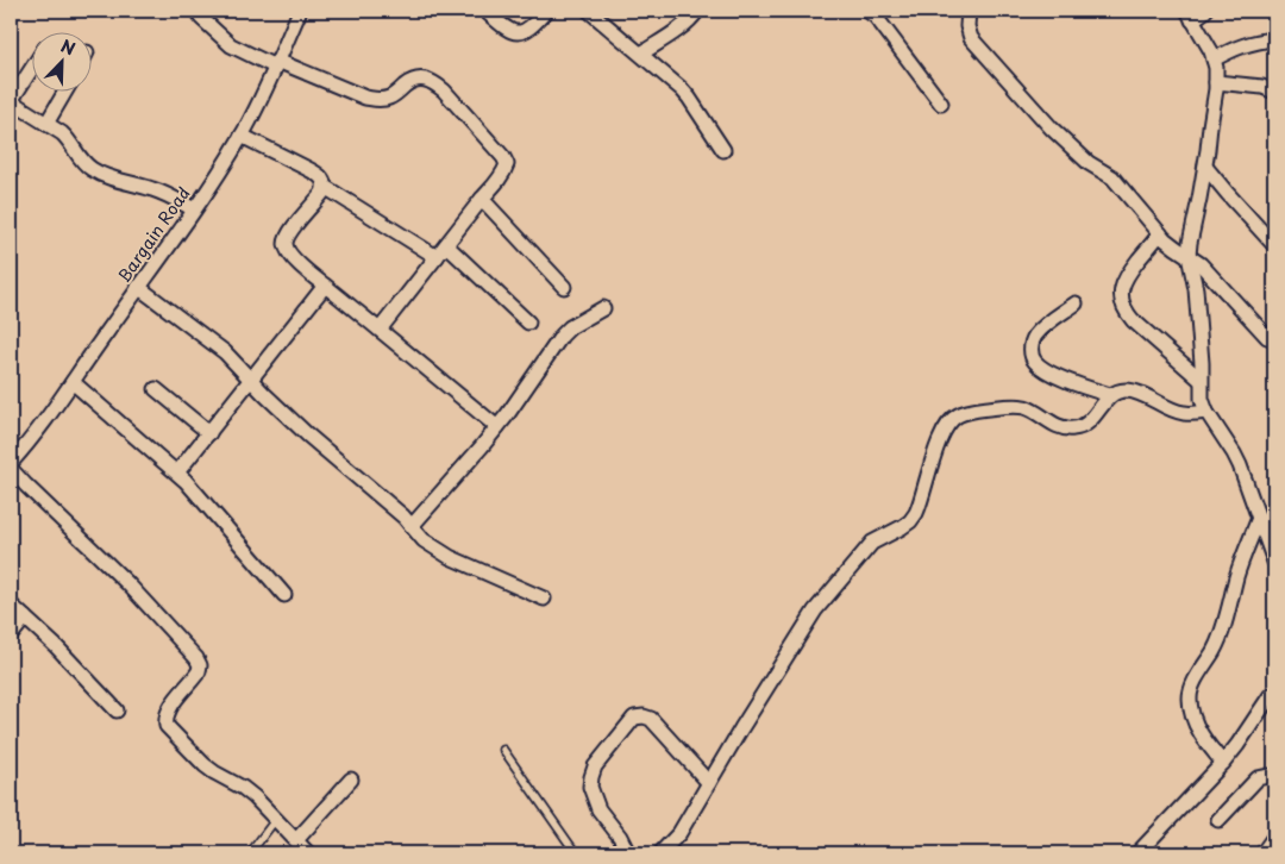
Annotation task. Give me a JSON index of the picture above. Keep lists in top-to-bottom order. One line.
{"streets":{"street":["Bargain Road"]},"north":"top right"}
